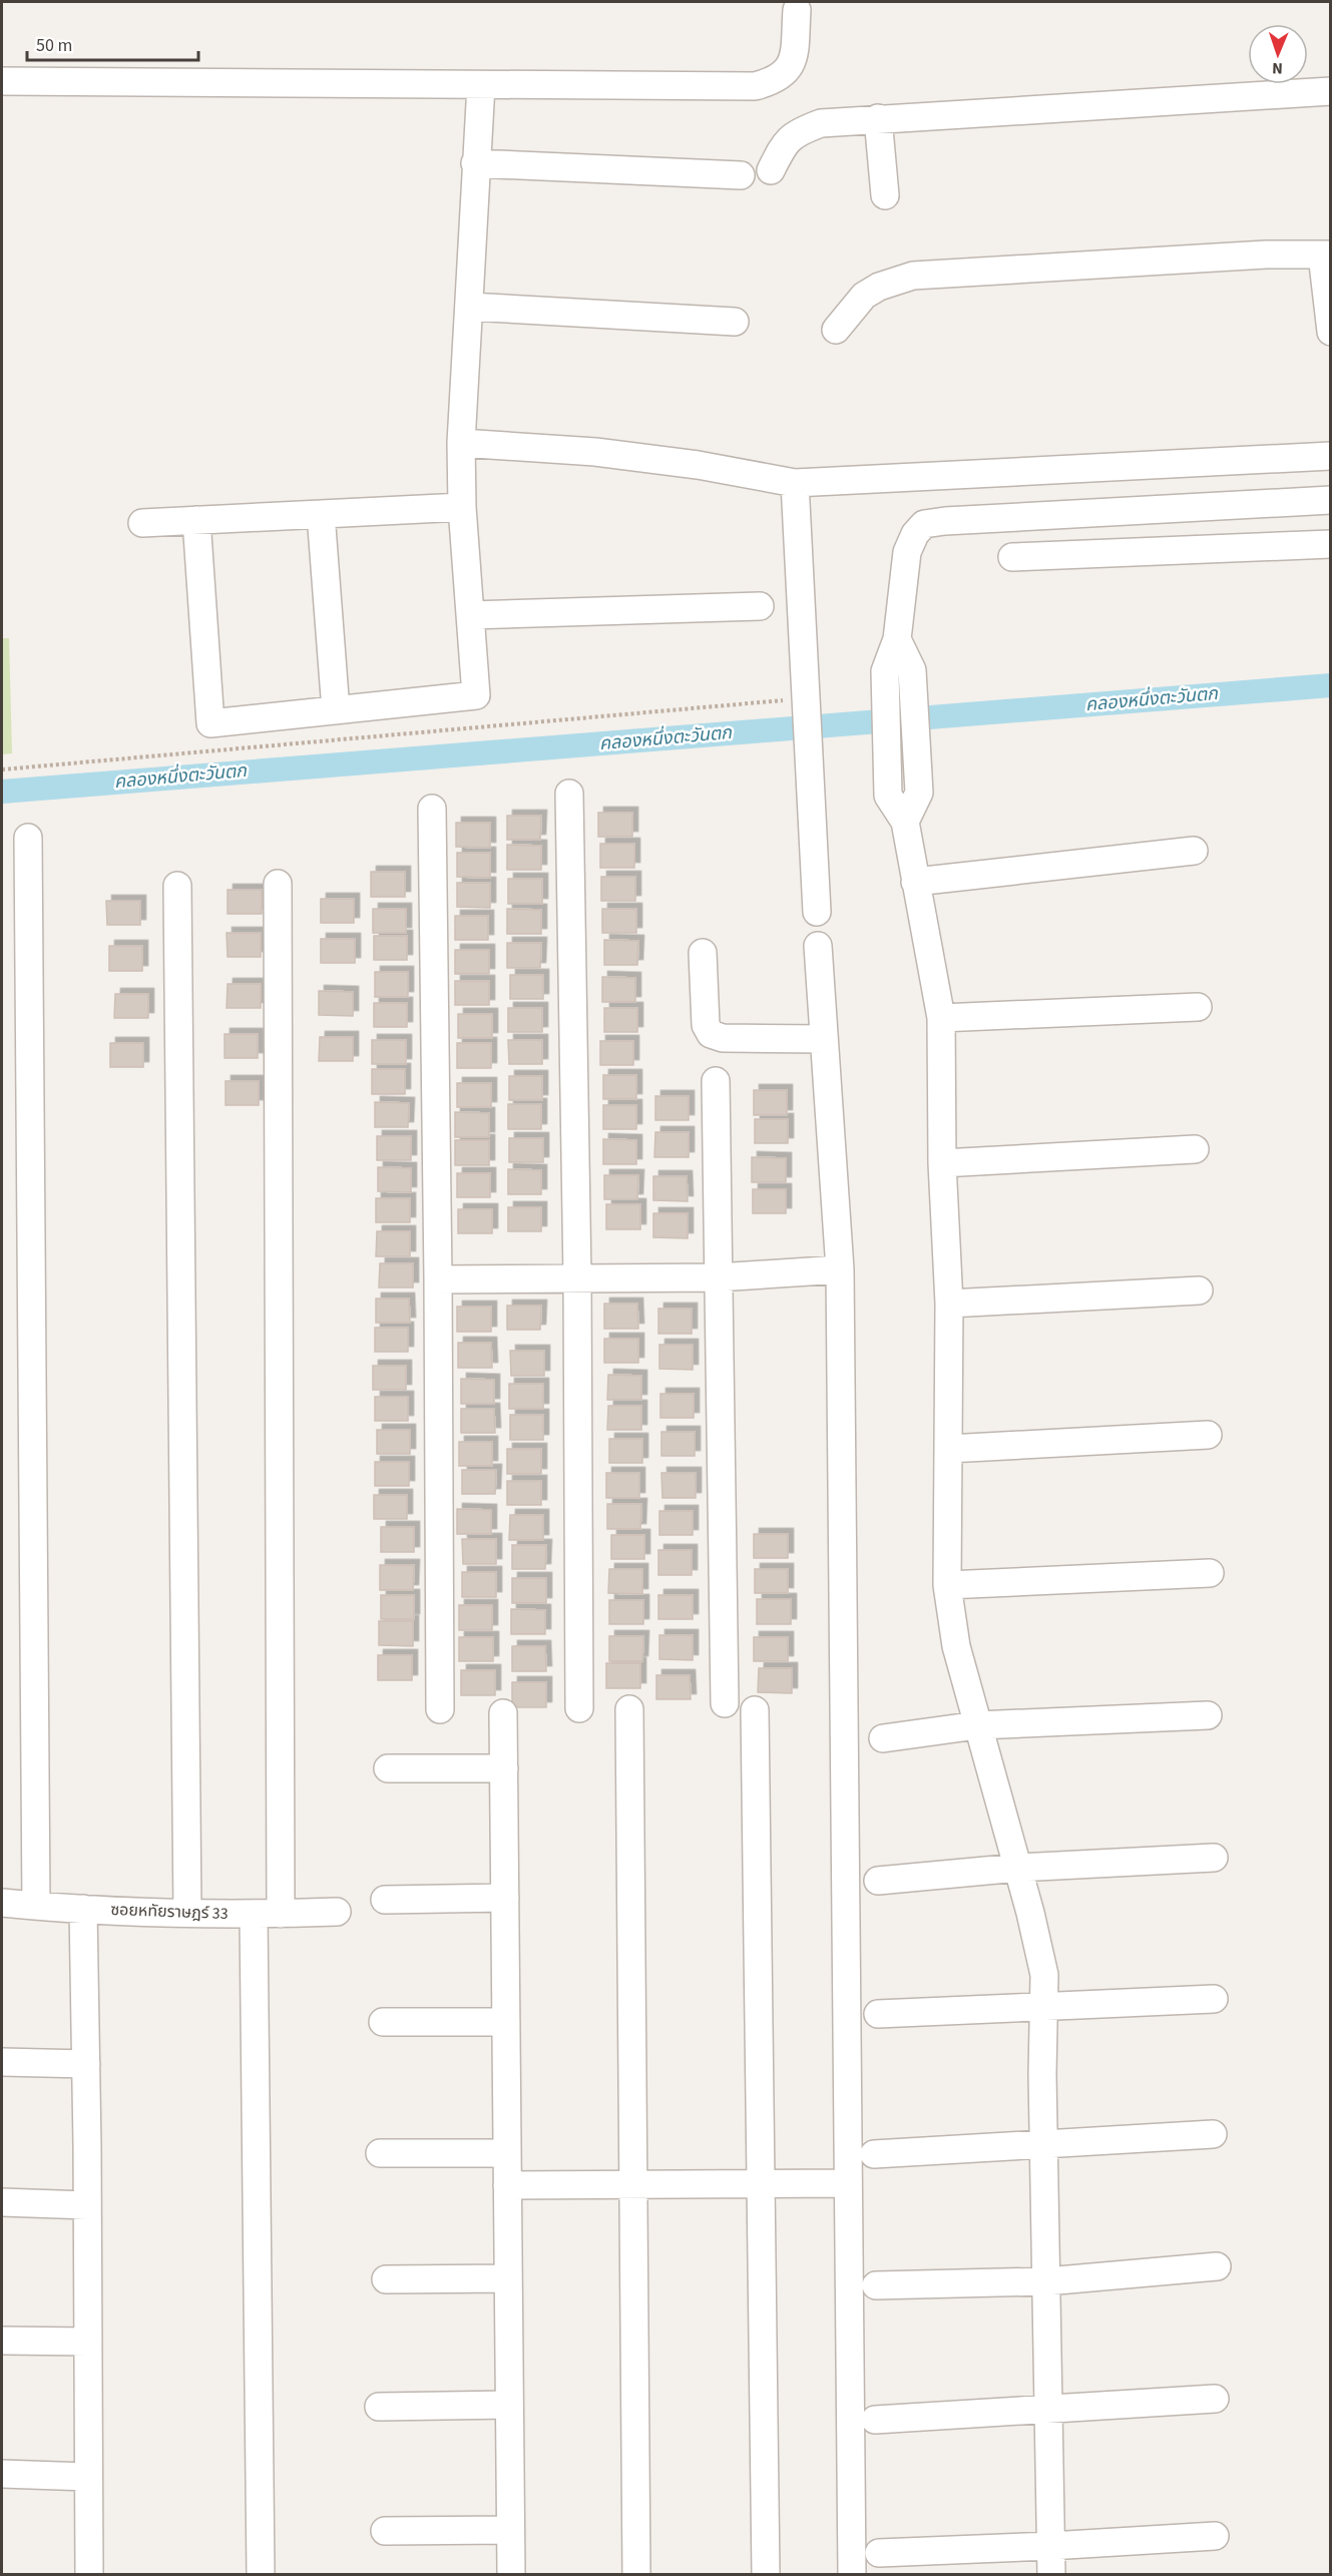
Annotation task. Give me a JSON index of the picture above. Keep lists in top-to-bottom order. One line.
{"streets":{"street":["ซอยหทัยราษฎร์ 33"]},"water":["คลองหนึ่งตะวันตก"],"scale_bar":"50 m","north":"bottom"}
